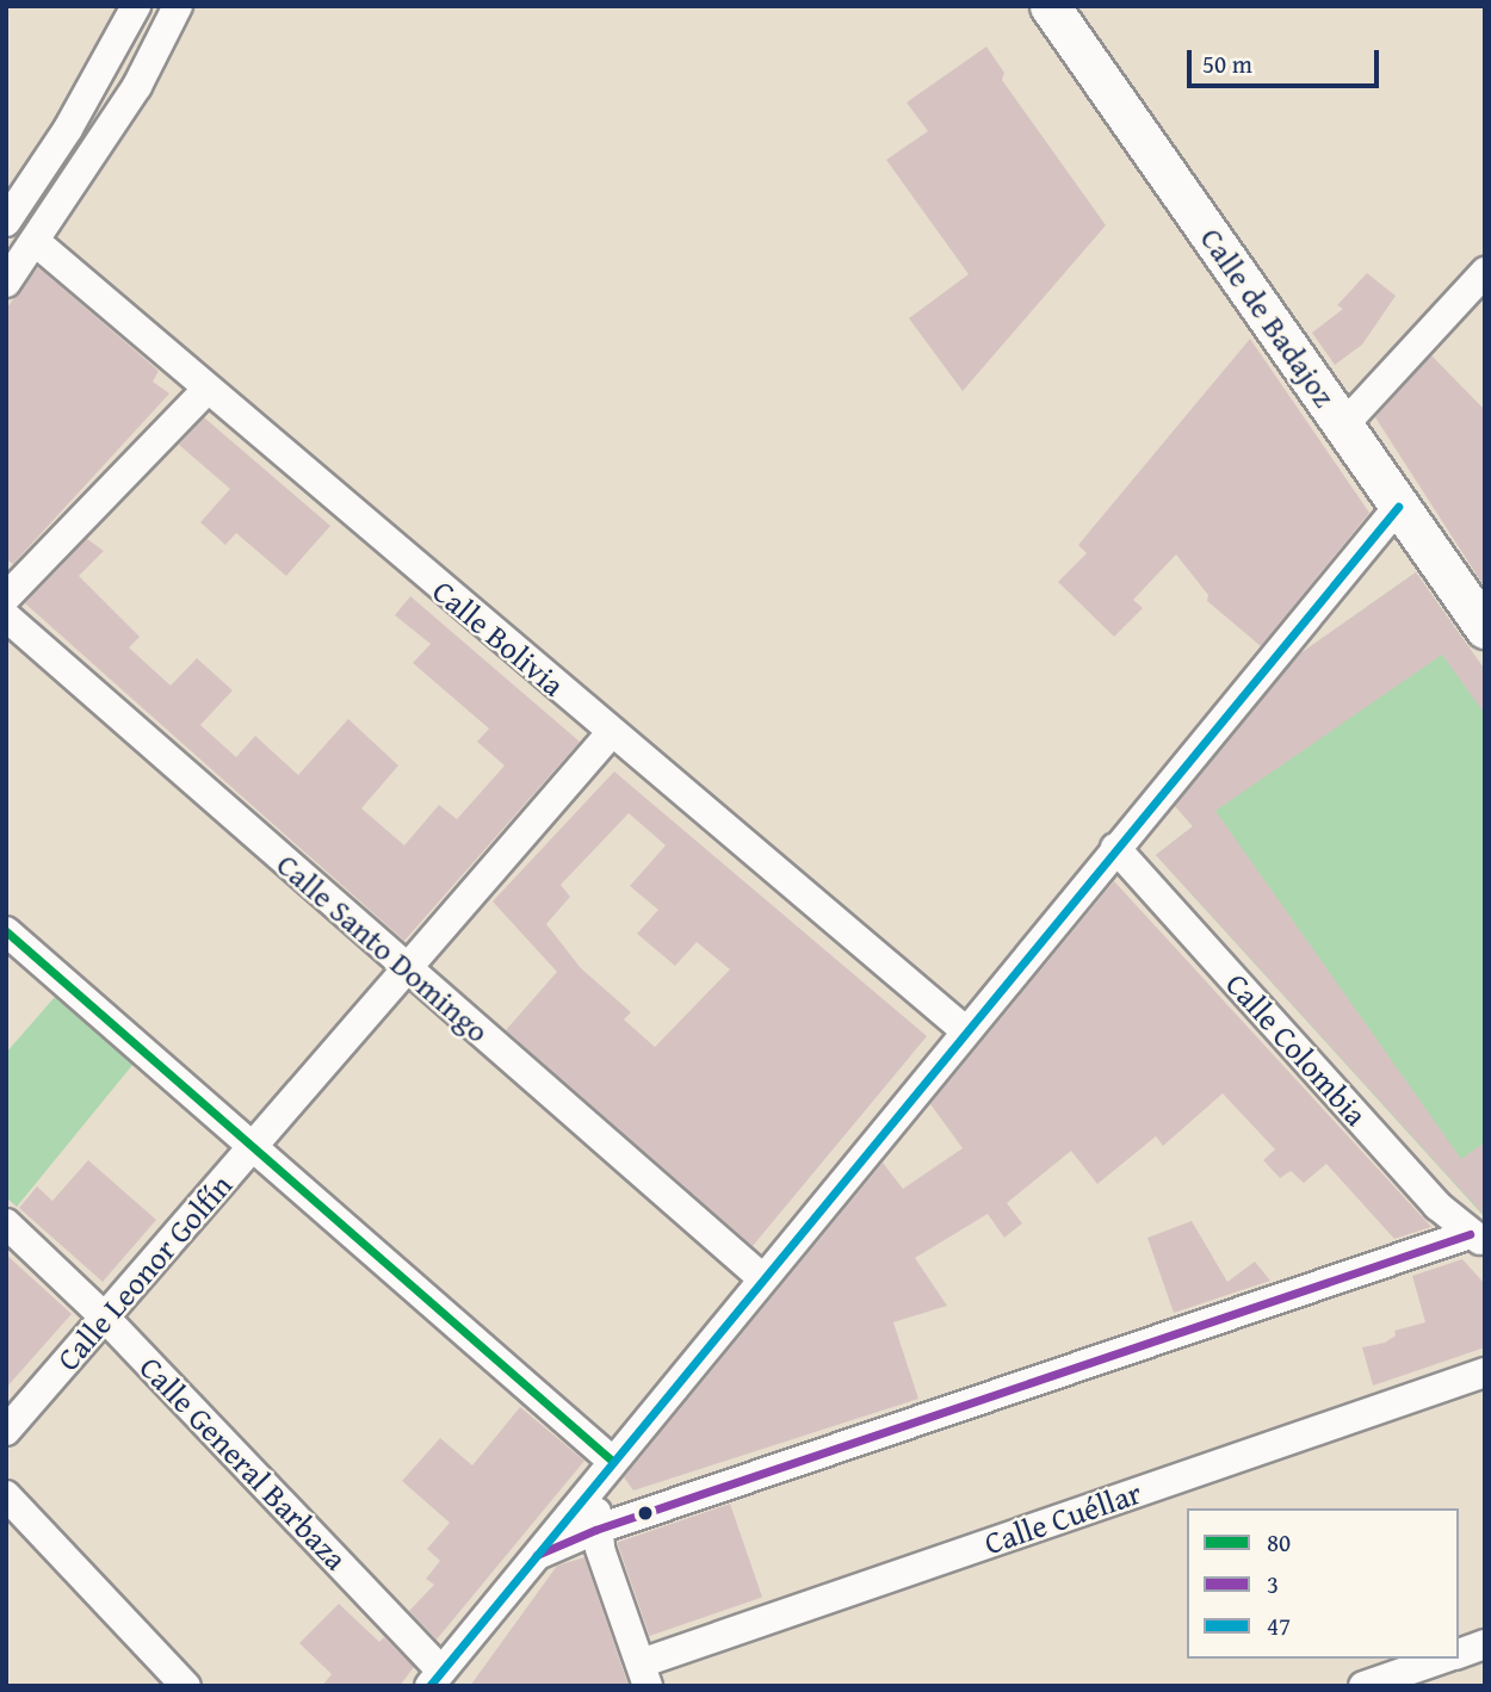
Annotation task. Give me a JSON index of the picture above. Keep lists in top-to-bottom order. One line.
{"streets":{"street":["Calle de Badajoz","Calle Bolivia","Calle Santo Domingo","Calle Colombia","Calle Leonor Golfín","Calle General Barbaza","Calle Cuéllar"]},"crossings":[["Calle Bolivia","Calle Leonor Golfín"],["Calle Santo Domingo","Calle Leonor Golfín"],["Calle Leonor Golfín","Calle General Barbaza"]],"lines":["transit line 47","transit line 80","transit line 3"],"legend":["80","3","47"],"scale_bar":"50 m"}
